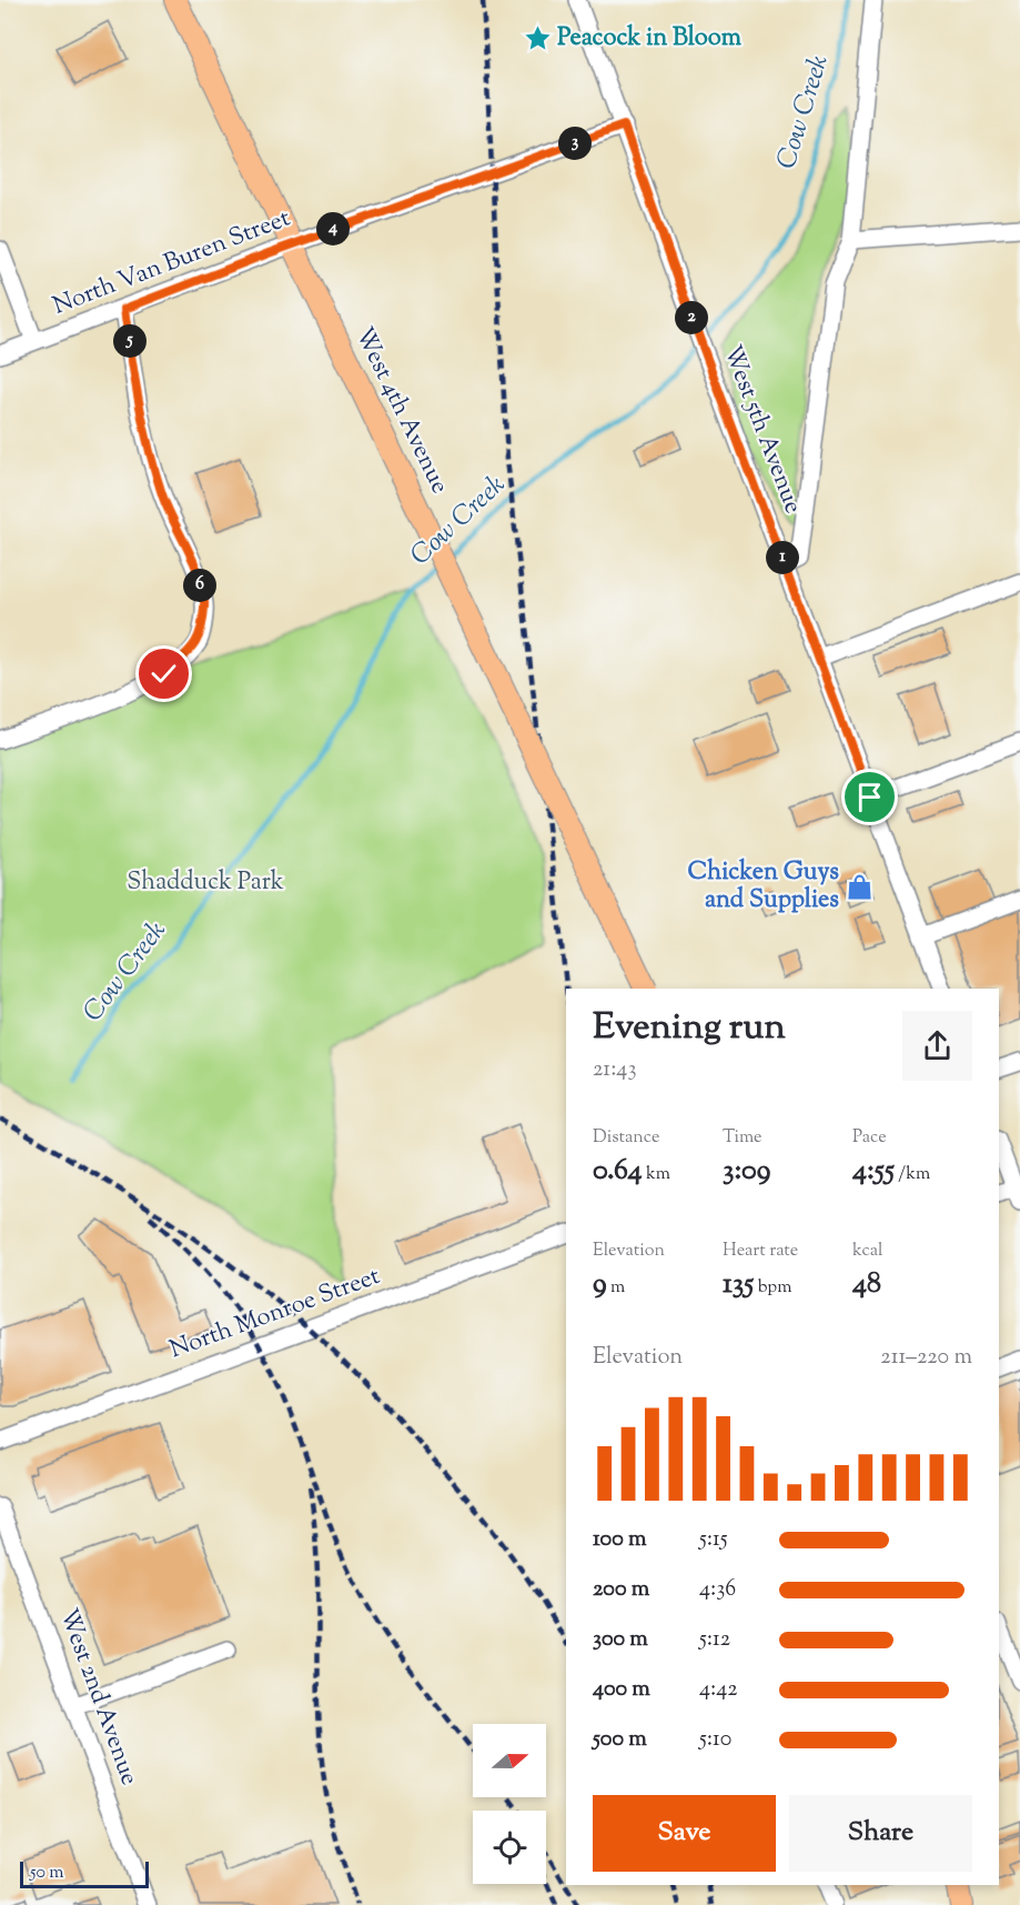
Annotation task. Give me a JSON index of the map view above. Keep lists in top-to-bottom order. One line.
{"streets":{"main road":["West 4th Avenue"],"street":["North Van Buren Street","West 5th Avenue","North Monroe Street","West 2nd Avenue"]},"crossings":[["North Van Buren Street","West 4th Avenue"],["North Van Buren Street","West 5th Avenue"]],"water":["Cow Creek"],"parks":["Shadduck Park"],"places":{"place":["Peacock in Bloom"],"shop":["Chicken Guys and Supplies"]},"scale_bar":"50 m","north":"right","page":{"pins":["3","4","2","5","1","6"],"heading":["Evening run","21:43"],"stats":[["Distance","0.64 km"],["Time","3:09"],["Pace","4:55 /km"],["Elevation","9 m"],["Heart rate","135 bpm"],["kcal","48"]],"chart":["Elevation","211–220 m"],"list":[{"name":"100 m","note":"5:15"},{"name":"200 m","note":"4:36"},{"name":"300 m","note":"5:12"},{"name":"400 m","note":"4:42"},{"name":"500 m","note":"5:10"}],"buttons":["Save","Share"],"scale":"50 m"}}
